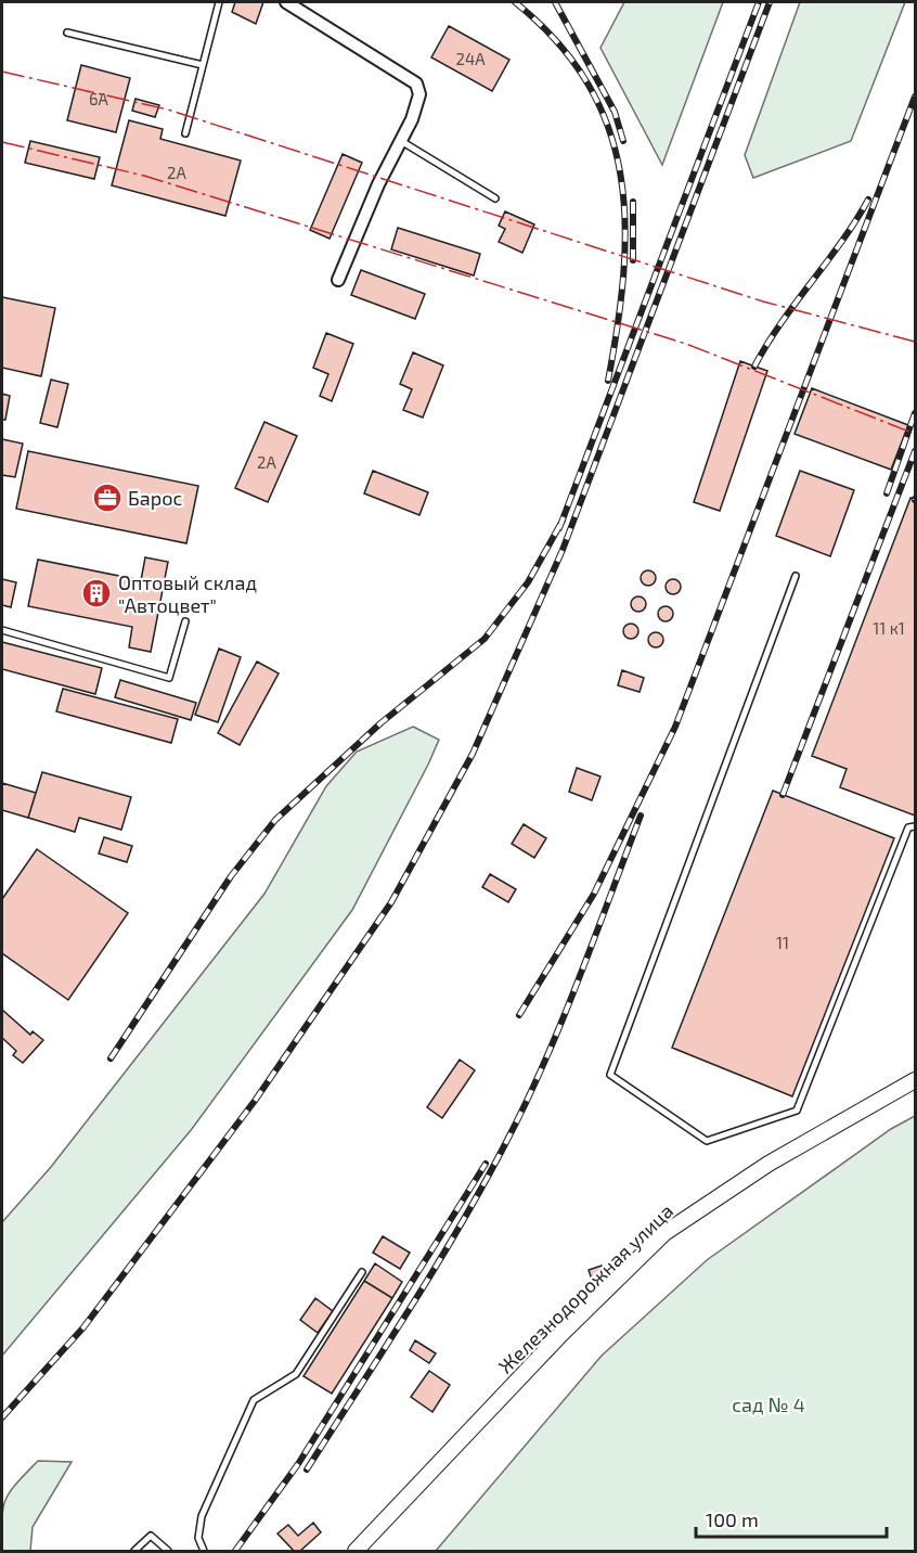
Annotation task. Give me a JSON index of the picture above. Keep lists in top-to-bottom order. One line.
{"streets":{"street":["Железнодорожная улица"]},"parks":["сад № 4"],"places":{"office":["Барос"],"building":["Оптовый склад \"Автоцвет\""]},"house_numbers":["24А","6А","2А","2А","11 к1","11"],"scale_bar":"100 m"}
